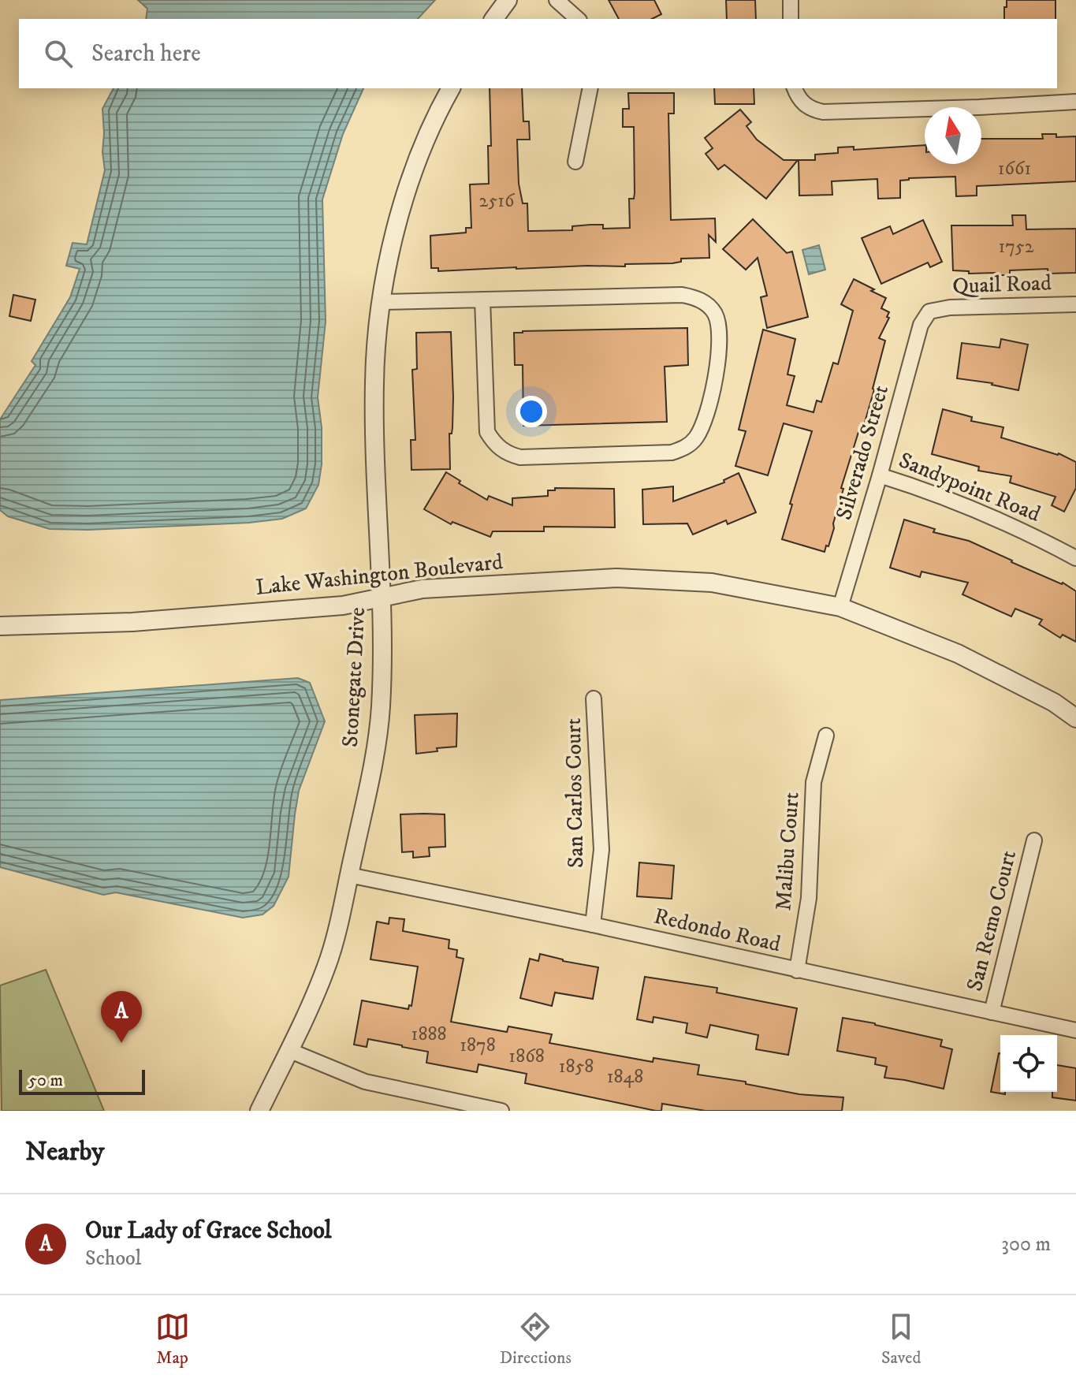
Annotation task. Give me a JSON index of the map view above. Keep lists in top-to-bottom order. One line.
{"streets":{"street":["Quail Road","Silverado Street","Sandypoint Road","Lake Washington Boulevard","Stonegate Drive","San Carlos Court","Malibu Court","San Remo Court","Redondo Road"]},"crossings":[["Quail Road","Silverado Street"],["Silverado Street","Sandypoint Road"],["Silverado Street","Lake Washington Boulevard"],["Lake Washington Boulevard","Stonegate Drive"],["Stonegate Drive","Redondo Road"],["San Carlos Court","Redondo Road"],["Malibu Court","Redondo Road"],["San Remo Court","Redondo Road"]],"house_numbers":["1661","2516","1752","1888","1878","1868","1858","1848"],"scale_bar":"50 m","north":"top","page":{"search":"Search here","pins":"A","scale":"50 m","heading":"Nearby","list":[{"mark":"A","name":"Our Lady of Grace School","note":"School","value":"300 m"}],"nav":["Map","Directions","Saved"]}}
